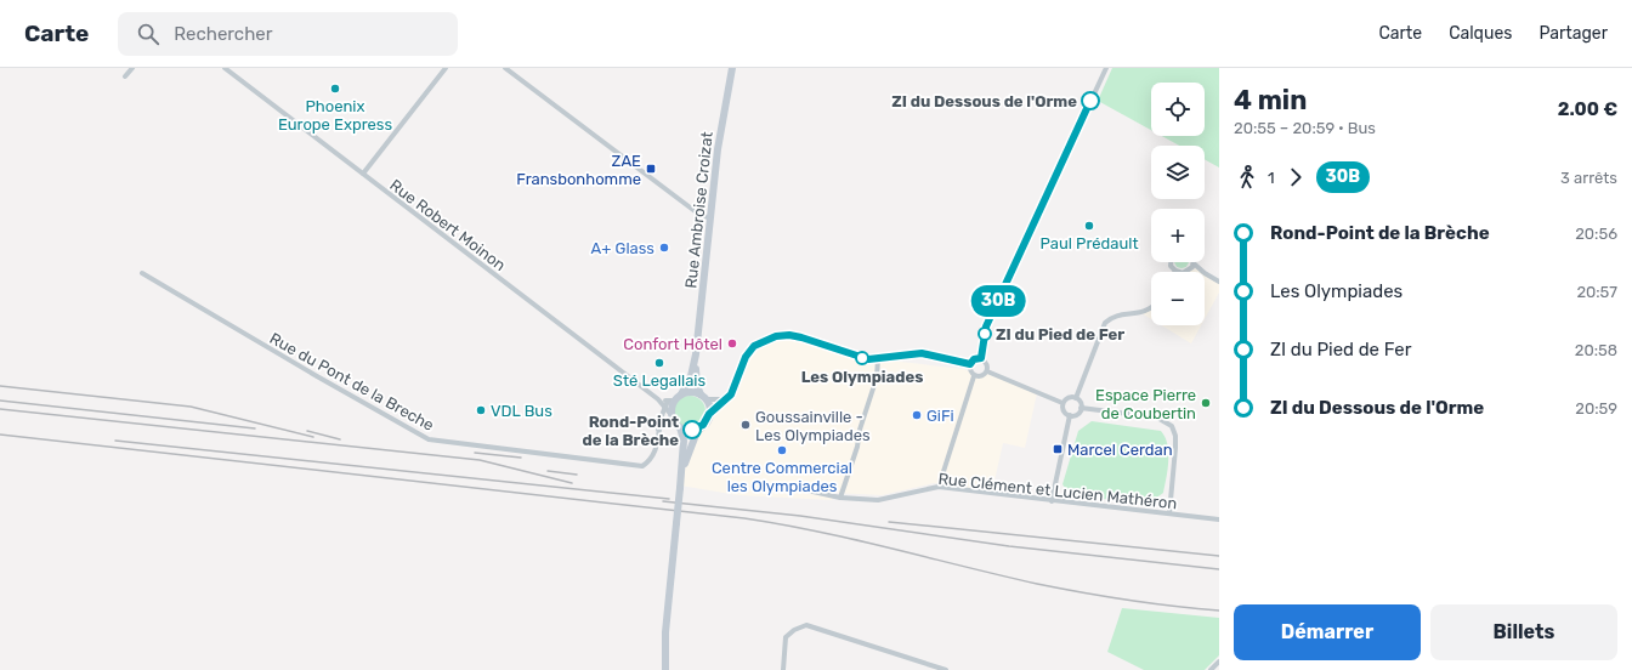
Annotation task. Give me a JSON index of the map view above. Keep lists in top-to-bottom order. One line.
{"streets":{"main road":["Rue Ambroise Croizat"],"street":["Rue Robert Moinon","Rue du Pont de la Breche","Rue Clément et Lucien Mathéron"]},"crossings":[["Rue Robert Moinon","Rue du Pont de la Breche"]],"places":{"other":["Phoenix Europe Express","ZI du Dessous de l'Orme","Paul Prédault","A+ Glass","ZI du Pied de Fer","Confort Hôtel","Les Olympiades","Sté Legallais","Espace Pierre de Coubertin","VDL Bus","GiFi","Goussainville - Les Olympiades","Rond-Point de la Brèche","Centre Commercial les Olympiades"],"transit":["ZAE Fransbonhomme","Marcel Cerdan"]},"lines":["bus line 30B"],"page":{"header":"Carte","search":"Rechercher","nav":["Carte","Calques","Partager"],"on_map":"30B","heading":["4 min","20:55 – 20:59 · Bus","2.00 €"],"map_buttons":["+","−"],"legs":["1","30B","3 arrêts"],"list":[{"name":"Rond-Point de la Brèche","value":"20:56"},{"name":"Les Olympiades","value":"20:57"},{"name":"ZI du Pied de Fer","value":"20:58"},{"name":"ZI du Dessous de l'Orme","value":"20:59"}],"buttons":["Démarrer","Billets"]}}
